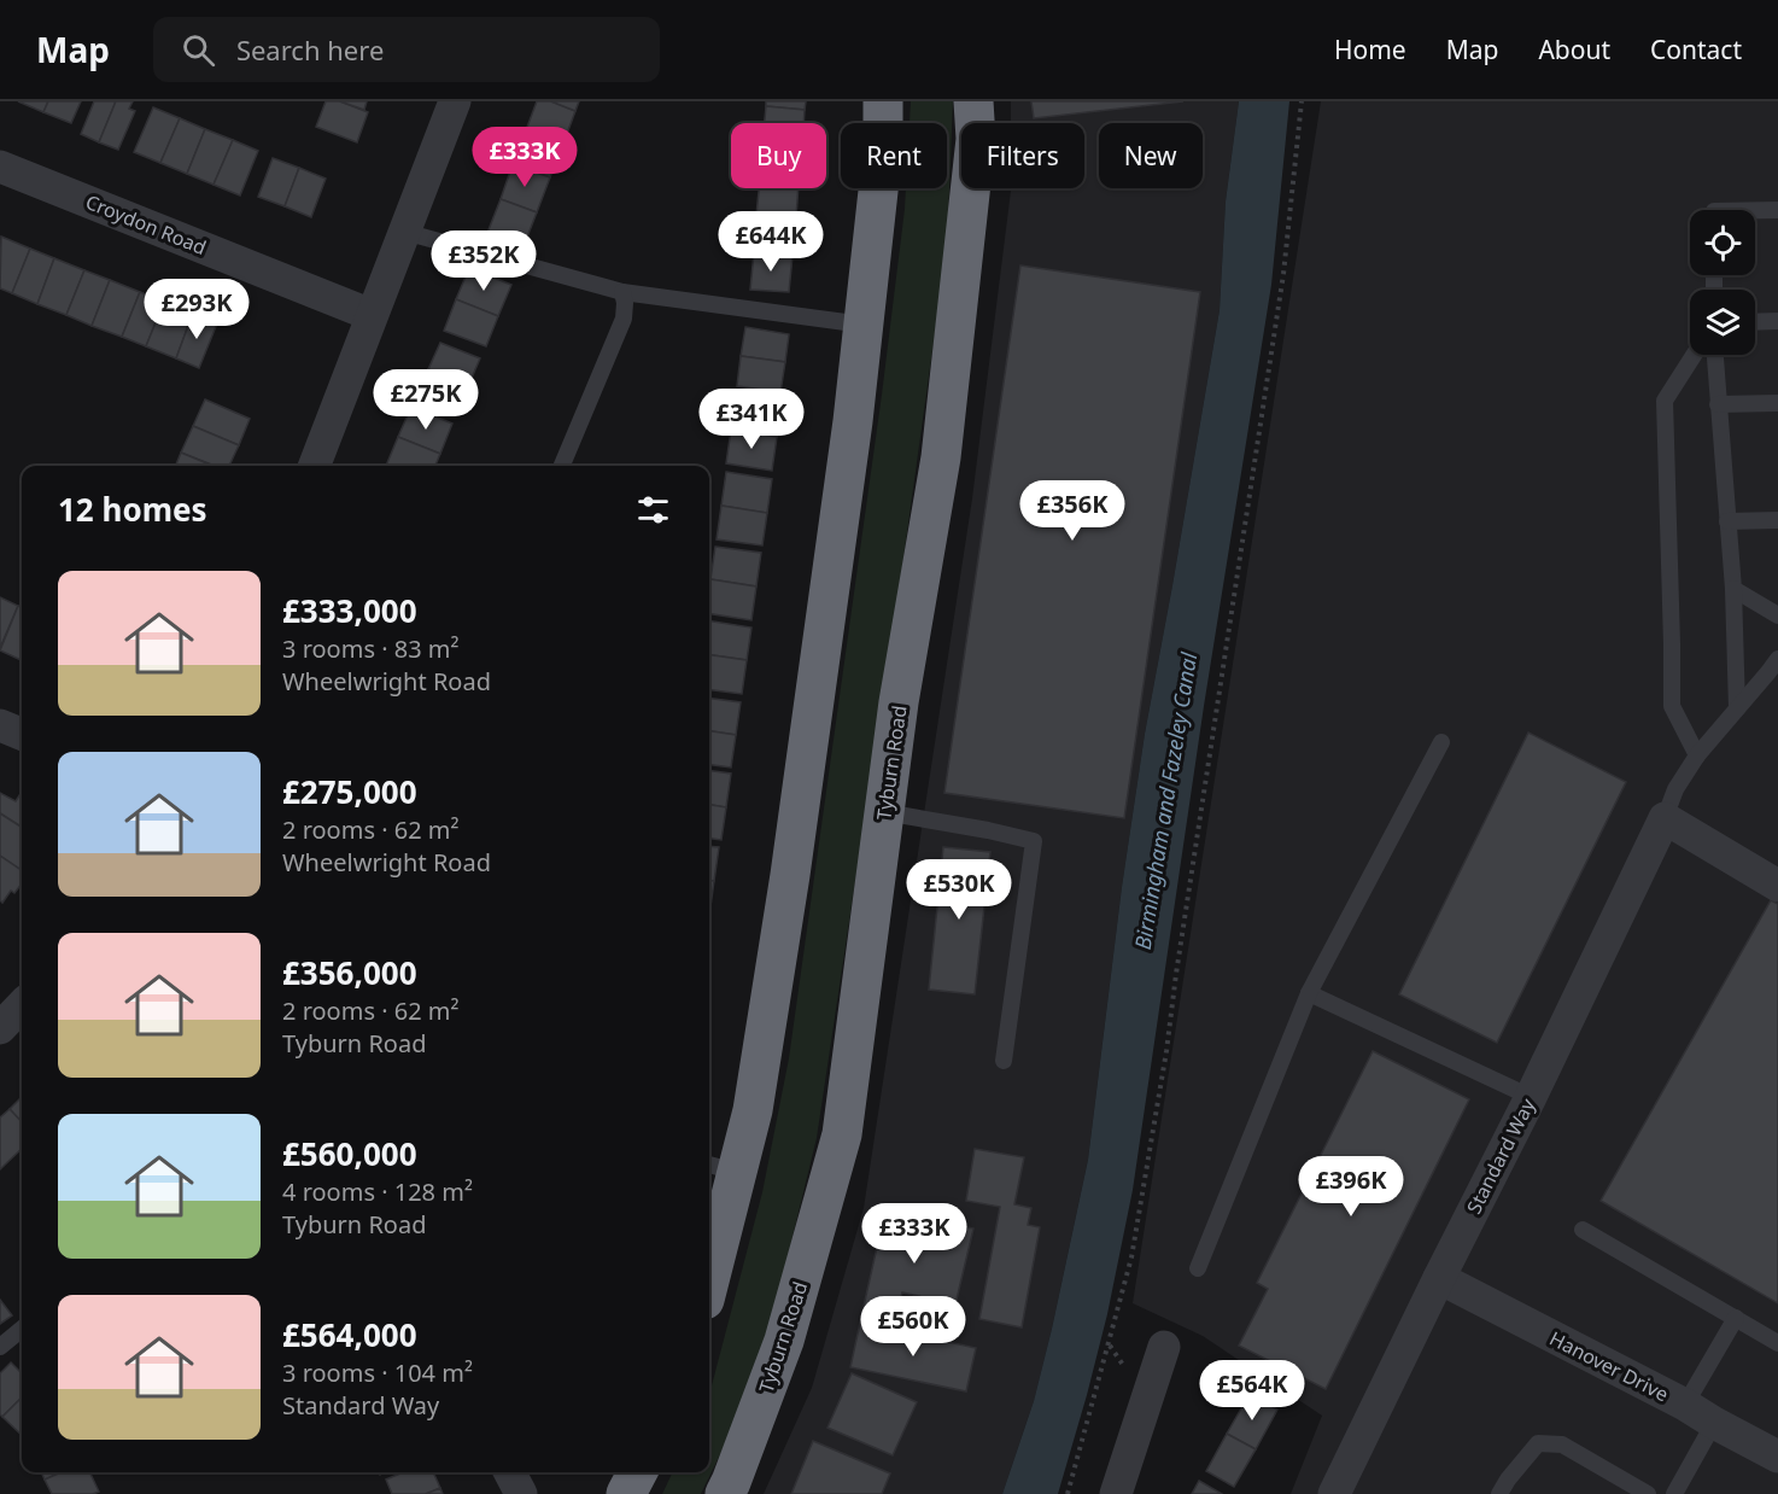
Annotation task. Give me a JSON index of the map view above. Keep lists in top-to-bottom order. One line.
{"streets":{"highway":["Tyburn Road"],"street":["Croydon Road","Standard Way","Hanover Drive"]},"crossings":[["Standard Way","Hanover Drive"]],"water":["Birmingham and Fazeley Canal"],"page":{"header":"Map","search":"Search here","nav":["Home","Map","About","Contact"],"chip":["Buy","Rent","Filters","New"],"price":["£333K","£644K","£352K","£293K","£275K","£341K","£356K","£530K","£396K","£333K","£560K","£564K"],"heading":"12 homes","list":[{"name":"£333,000","note":"3 rooms · 83 m² · Wheelwright Road"},{"name":"£275,000","note":"2 rooms · 62 m² · Wheelwright Road"},{"name":"£356,000","note":"2 rooms · 62 m² · Tyburn Road"},{"name":"£560,000","note":"4 rooms · 128 m² · Tyburn Road"},{"name":"£564,000","note":"3 rooms · 104 m² · Standard Way"}]}}
